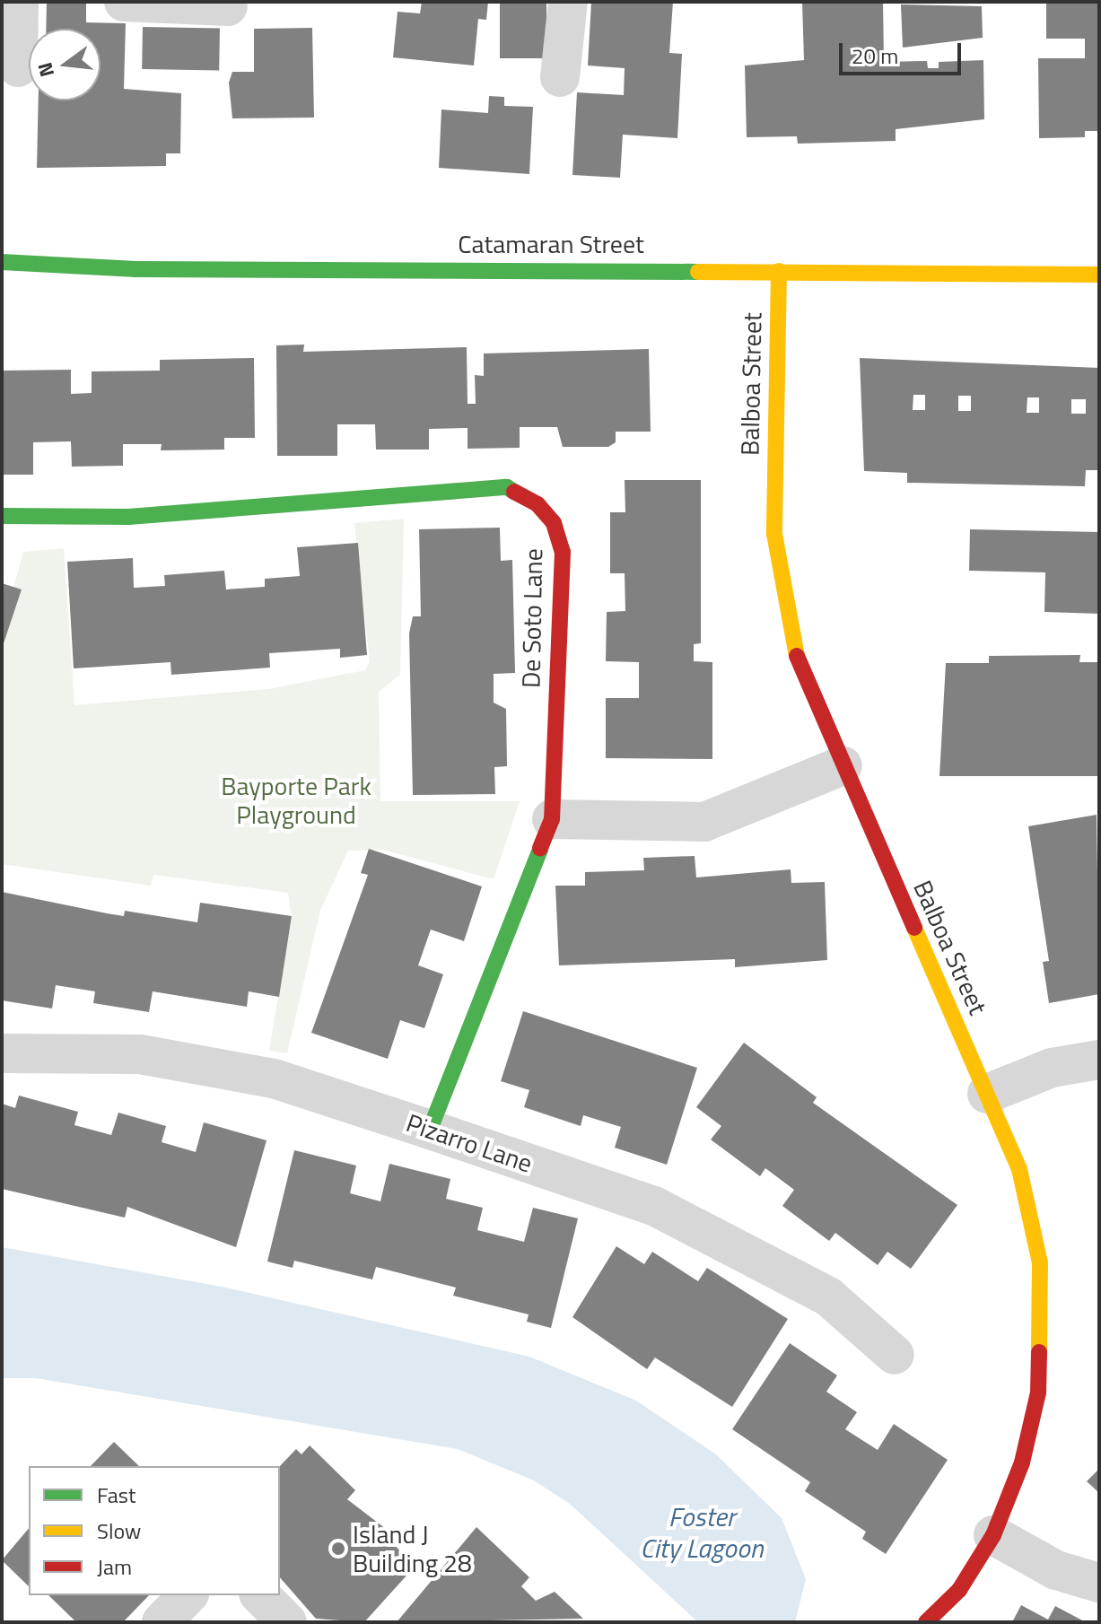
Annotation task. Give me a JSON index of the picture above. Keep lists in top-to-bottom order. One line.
{"streets":{"street":["Catamaran Street","Balboa Street","De Soto Lane","Pizarro Lane"]},"crossings":[["Catamaran Street","Balboa Street"],["De Soto Lane","Pizarro Lane"]],"water":["Foster City Lagoon"],"parks":["Bayporte Park Playground"],"places":["Island J Building 28"],"legend":["Fast","Slow","Jam"],"scale_bar":"20 m","north":"left"}
